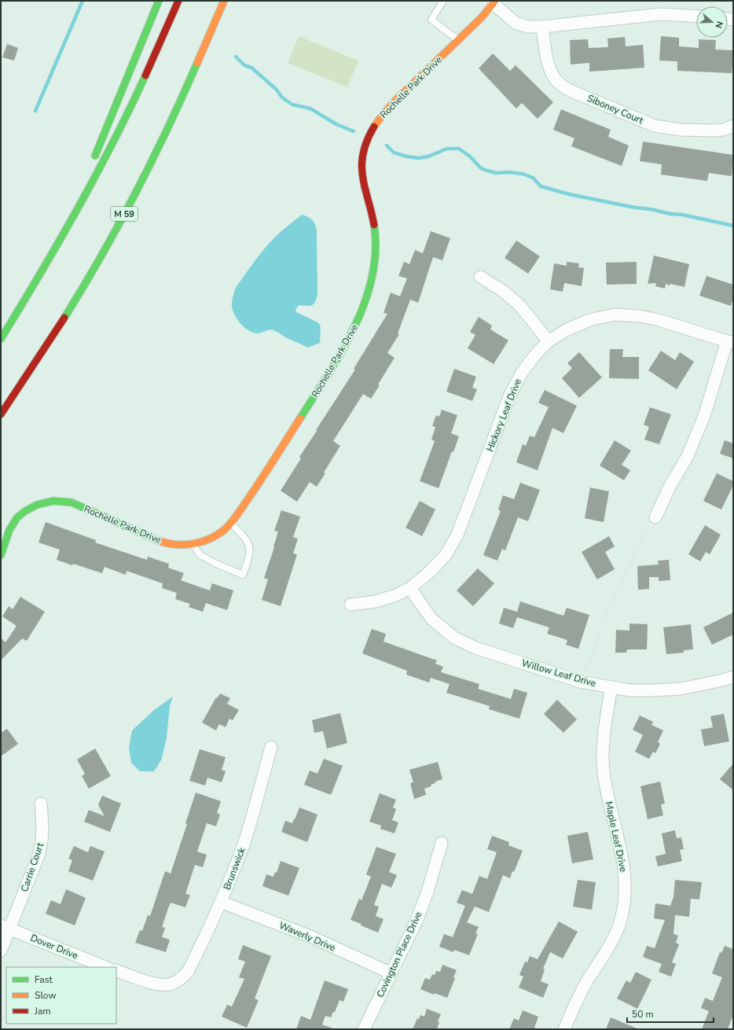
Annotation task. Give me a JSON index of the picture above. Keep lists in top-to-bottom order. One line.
{"streets":{"main road":["Rochelle Park Drive","M 59"],"street":["Siboney Court","Hickory Leaf Drive","Willow Leaf Drive","Maple Leaf Drive","Carrie Court","Brunswick","Waverly Drive","Dover Drive","Covington Place Drive"]},"crossings":[["Rochelle Park Drive","Siboney Court"],["Hickory Leaf Drive","Willow Leaf Drive"],["Willow Leaf Drive","Maple Leaf Drive"],["Carrie Court","Dover Drive"],["Brunswick","Waverly Drive"],["Waverly Drive","Covington Place Drive"]],"legend":["Fast","Slow","Jam"],"scale_bar":"50 m","north":"right"}
